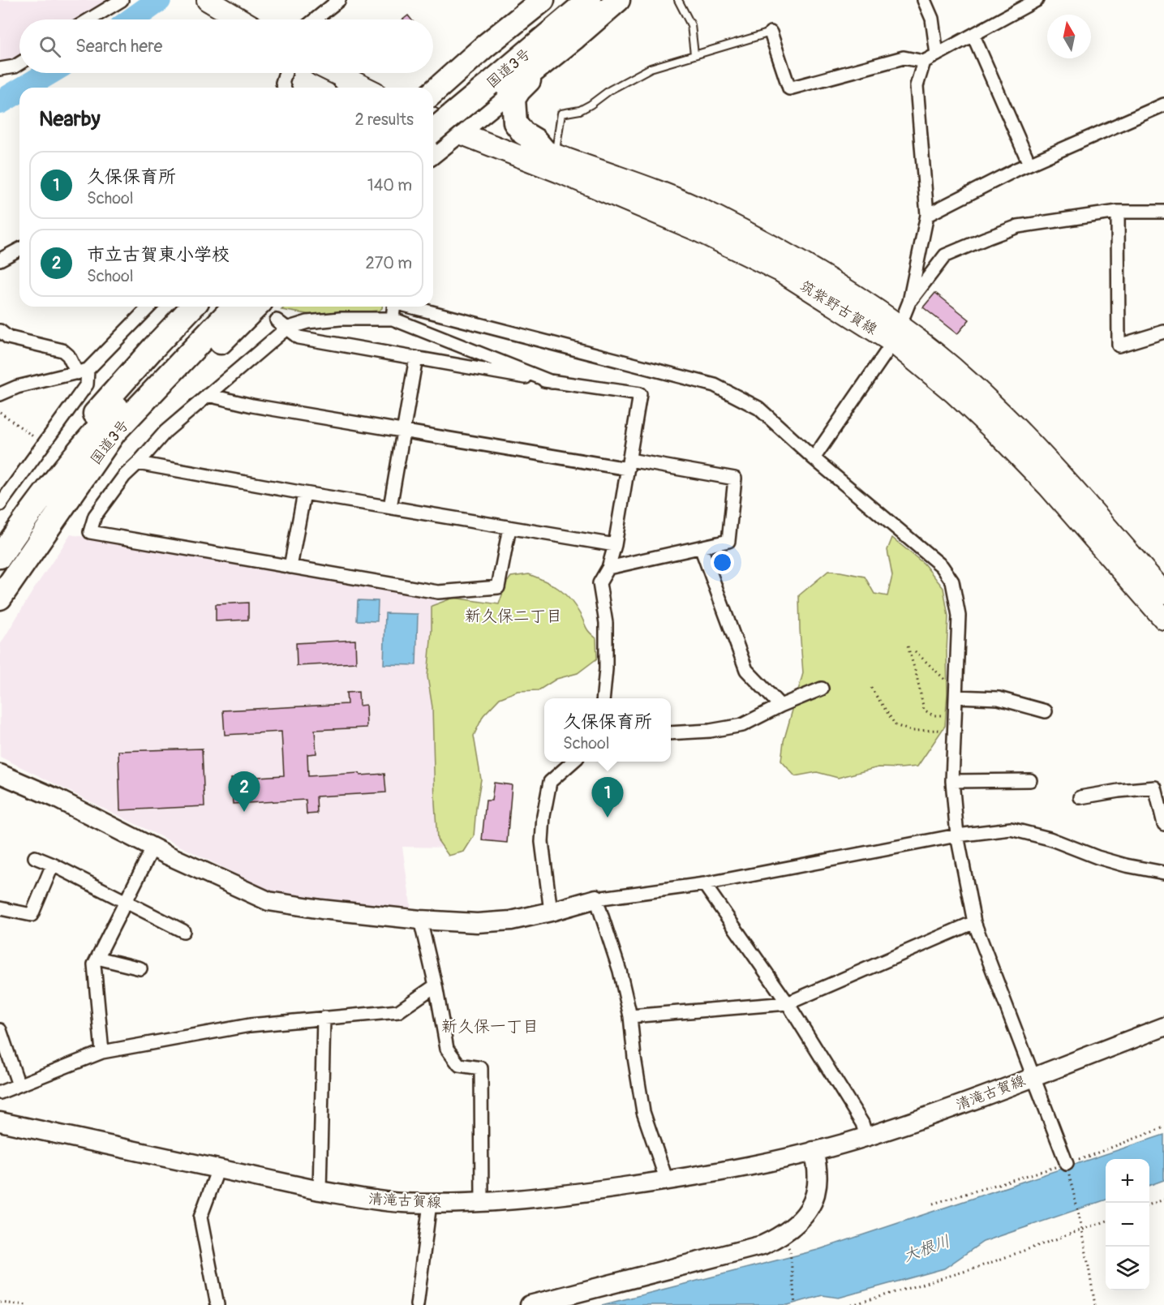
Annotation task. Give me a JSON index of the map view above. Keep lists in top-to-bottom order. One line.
{"streets":{"highway":["国道3号"],"main road":["筑紫野古賀線","清滝古賀線"]},"districts":["新久保二丁目","新久保一丁目"],"water":["大根川"],"north":"top","page":{"search":"Search here","heading":["Nearby","2 results"],"list":[{"mark":"1","name":"久保保育所","note":"School","value":"140 m"},{"mark":"2","name":"市立古賀東小学校","note":"School","value":"270 m"}],"popup":["久保保育所","School"],"pins":["2","1"],"map_buttons":["+","−"]}}
